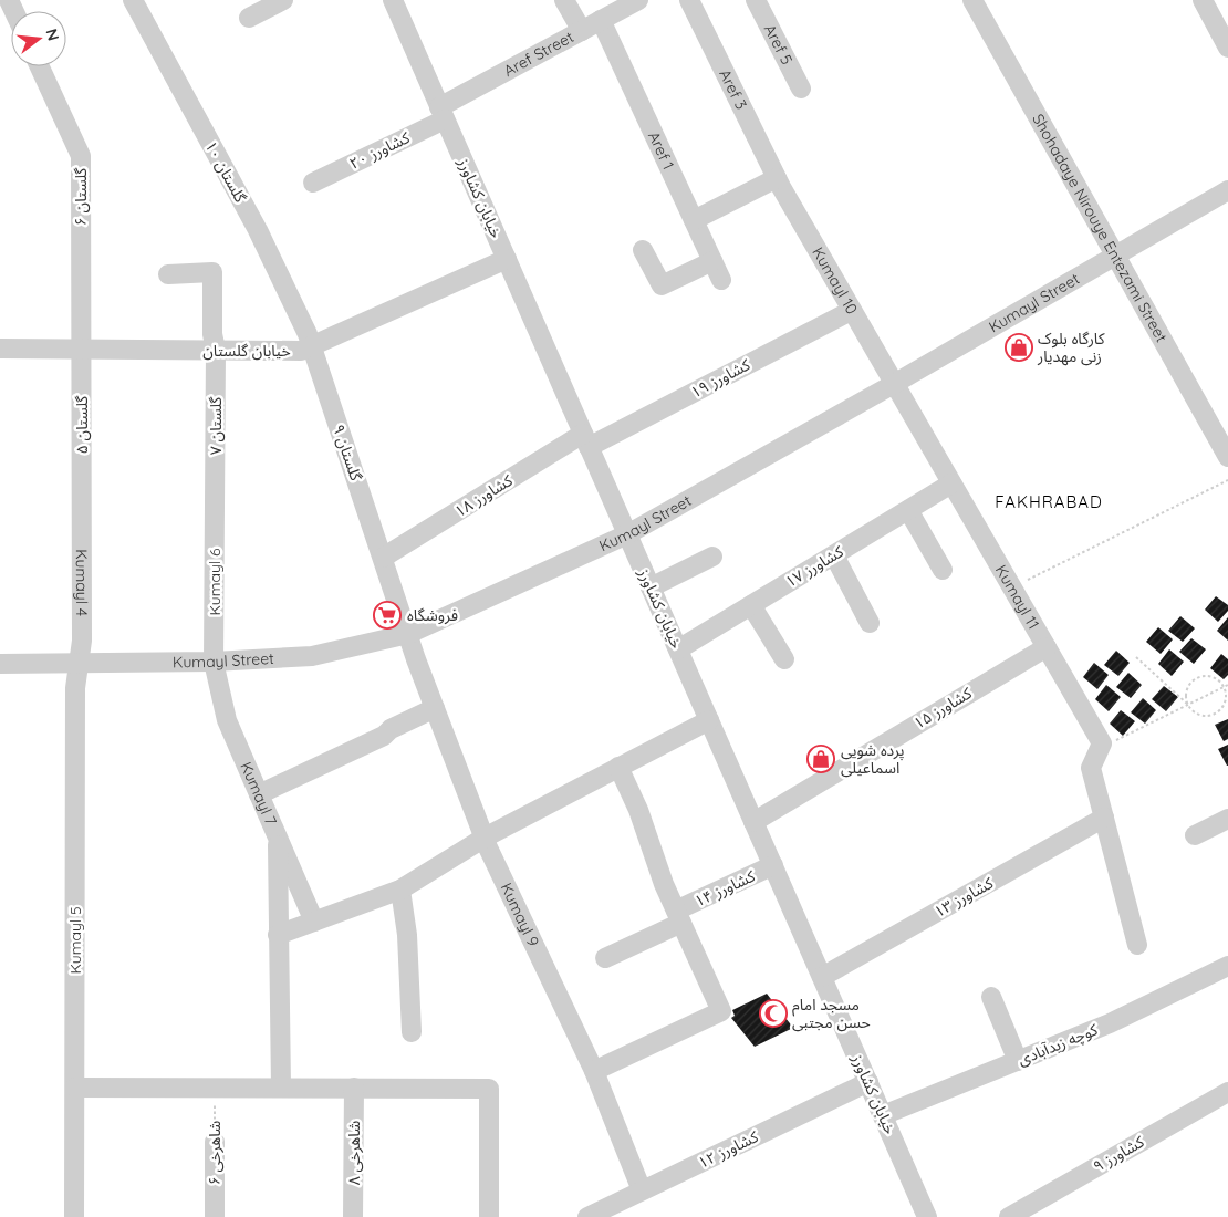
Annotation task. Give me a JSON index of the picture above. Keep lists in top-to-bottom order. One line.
{"streets":{"street":["Aref 5","Aref Street","Aref 3","کشاورز ۲۰","Aref 1","گلستان ۱۰","گلستان ۶","خیابان کشاورز","Shohadaye Nirouye Entezami Street","Kumayl 10","Kumayl Street","خیابان گلستان","کشاورز ۱۹","گلستان ۵","گلستان ۷","گلستان ۹","کشاورز ۱۸","کشاورز ۱۷","Kumayl 6","Kumayl 4","Kumayl 11","کشاورز ۱۵","Kumayl 7","کشاورز ۱۴","کشاورز ۱۳","Kumayl 9","Kumayl 5","کوچه زیدآبادی","کشاورز ۱۲","شاهرخی ۶","شاهرخی ۸","کشاورز ۹"]},"crossings":[["Aref Street","کشاورز ۲۰"],["Aref Street","Aref 1"],["Aref Street","خیابان کشاورز"],["Aref 3","Kumayl 10"],["کشاورز ۲۰","خیابان کشاورز"],["گلستان ۱۰","خیابان گلستان"],["گلستان ۱۰","گلستان ۹"],["گلستان ۶","خیابان گلستان"],["گلستان ۶","گلستان ۵"],["خیابان کشاورز","Kumayl Street"],["خیابان کشاورز","خیابان گلستان"],["خیابان کشاورز","کشاورز ۱۹"],["خیابان کشاورز","کشاورز ۱۸"],["خیابان کشاورز","کشاورز ۱۷"],["خیابان کشاورز","کشاورز ۱۵"],["خیابان کشاورز","کشاورز ۱۴"],["خیابان کشاورز","کشاورز ۱۳"],["خیابان کشاورز","کوچه زیدآبادی"],["خیابان کشاورز","کشاورز ۱۲"],["Shohadaye Nirouye Entezami Street","Kumayl Street"],["Kumayl 10","Kumayl Street"],["Kumayl 10","کشاورز ۱۹"],["Kumayl 10","Kumayl 11"],["Kumayl Street","گلستان ۹"],["Kumayl Street","Kumayl 6"],["Kumayl Street","Kumayl 4"],["Kumayl Street","Kumayl 11"],["Kumayl Street","Kumayl 7"],["Kumayl Street","Kumayl 9"],["Kumayl Street","Kumayl 5"],["خیابان گلستان","گلستان ۵"],["خیابان گلستان","گلستان ۷"],["خیابان گلستان","گلستان ۹"],["کشاورز ۱۹","کشاورز ۱۸"],["گلستان ۵","Kumayl 4"],["گلستان ۷","Kumayl 6"],["گلستان ۹","کشاورز ۱۸"],["گلستان ۹","Kumayl 9"],["کشاورز ۱۷","Kumayl 11"],["Kumayl 6","Kumayl 7"],["Kumayl 4","Kumayl 5"],["Kumayl 11","کشاورز ۱۵"],["Kumayl 9","کشاورز ۱۲"]],"districts":["FAKHRABAD"],"places":{"shop":["کارگاه بلوک زنی مهدیار","پرده شویی اسماعیلی"],"supermarket":["فروشگاه"],"mosque":["مسجد امام حسن مجتبی"]},"north":"right"}
